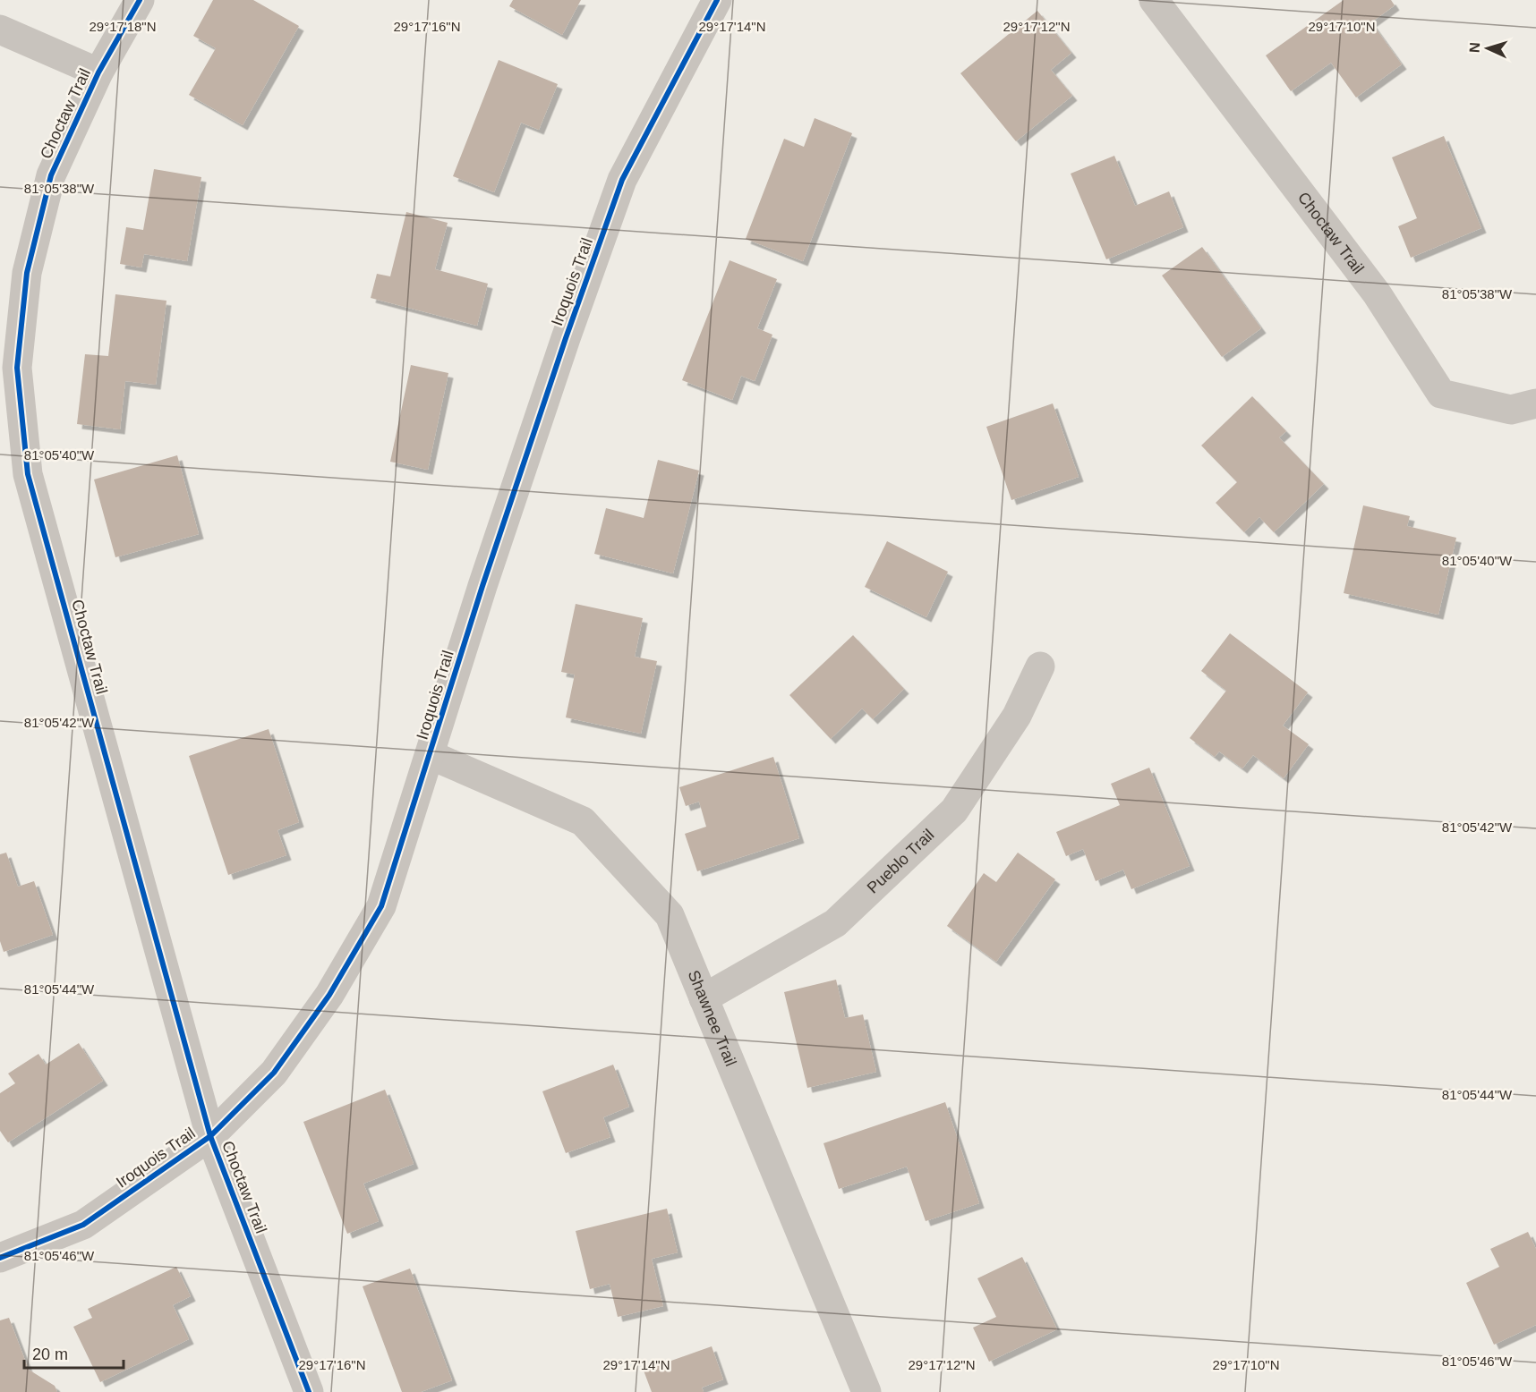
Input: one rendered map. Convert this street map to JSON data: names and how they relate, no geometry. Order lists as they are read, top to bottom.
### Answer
{
  "streets": {
    "street": [
      "Choctaw Trail",
      "Iroquois Trail",
      "Pueblo Trail",
      "Shawnee Trail"
    ]
  },
  "crossings": [
    ["Choctaw Trail", "Iroquois Trail"],
    ["Iroquois Trail", "Shawnee Trail"],
    ["Pueblo Trail", "Shawnee Trail"]
  ],
  "scale_bar": "20 m",
  "north": "left",
  "coordinates": [
    "29°17'18\"N",
    "29°17'16\"N",
    "29°17'14\"N",
    "29°17'12\"N",
    "29°17'10\"N",
    "81°05'38\"W",
    "81°05'40\"W",
    "81°05'42\"W",
    "81°05'44\"W",
    "81°05'46\"W"
  ]
}
